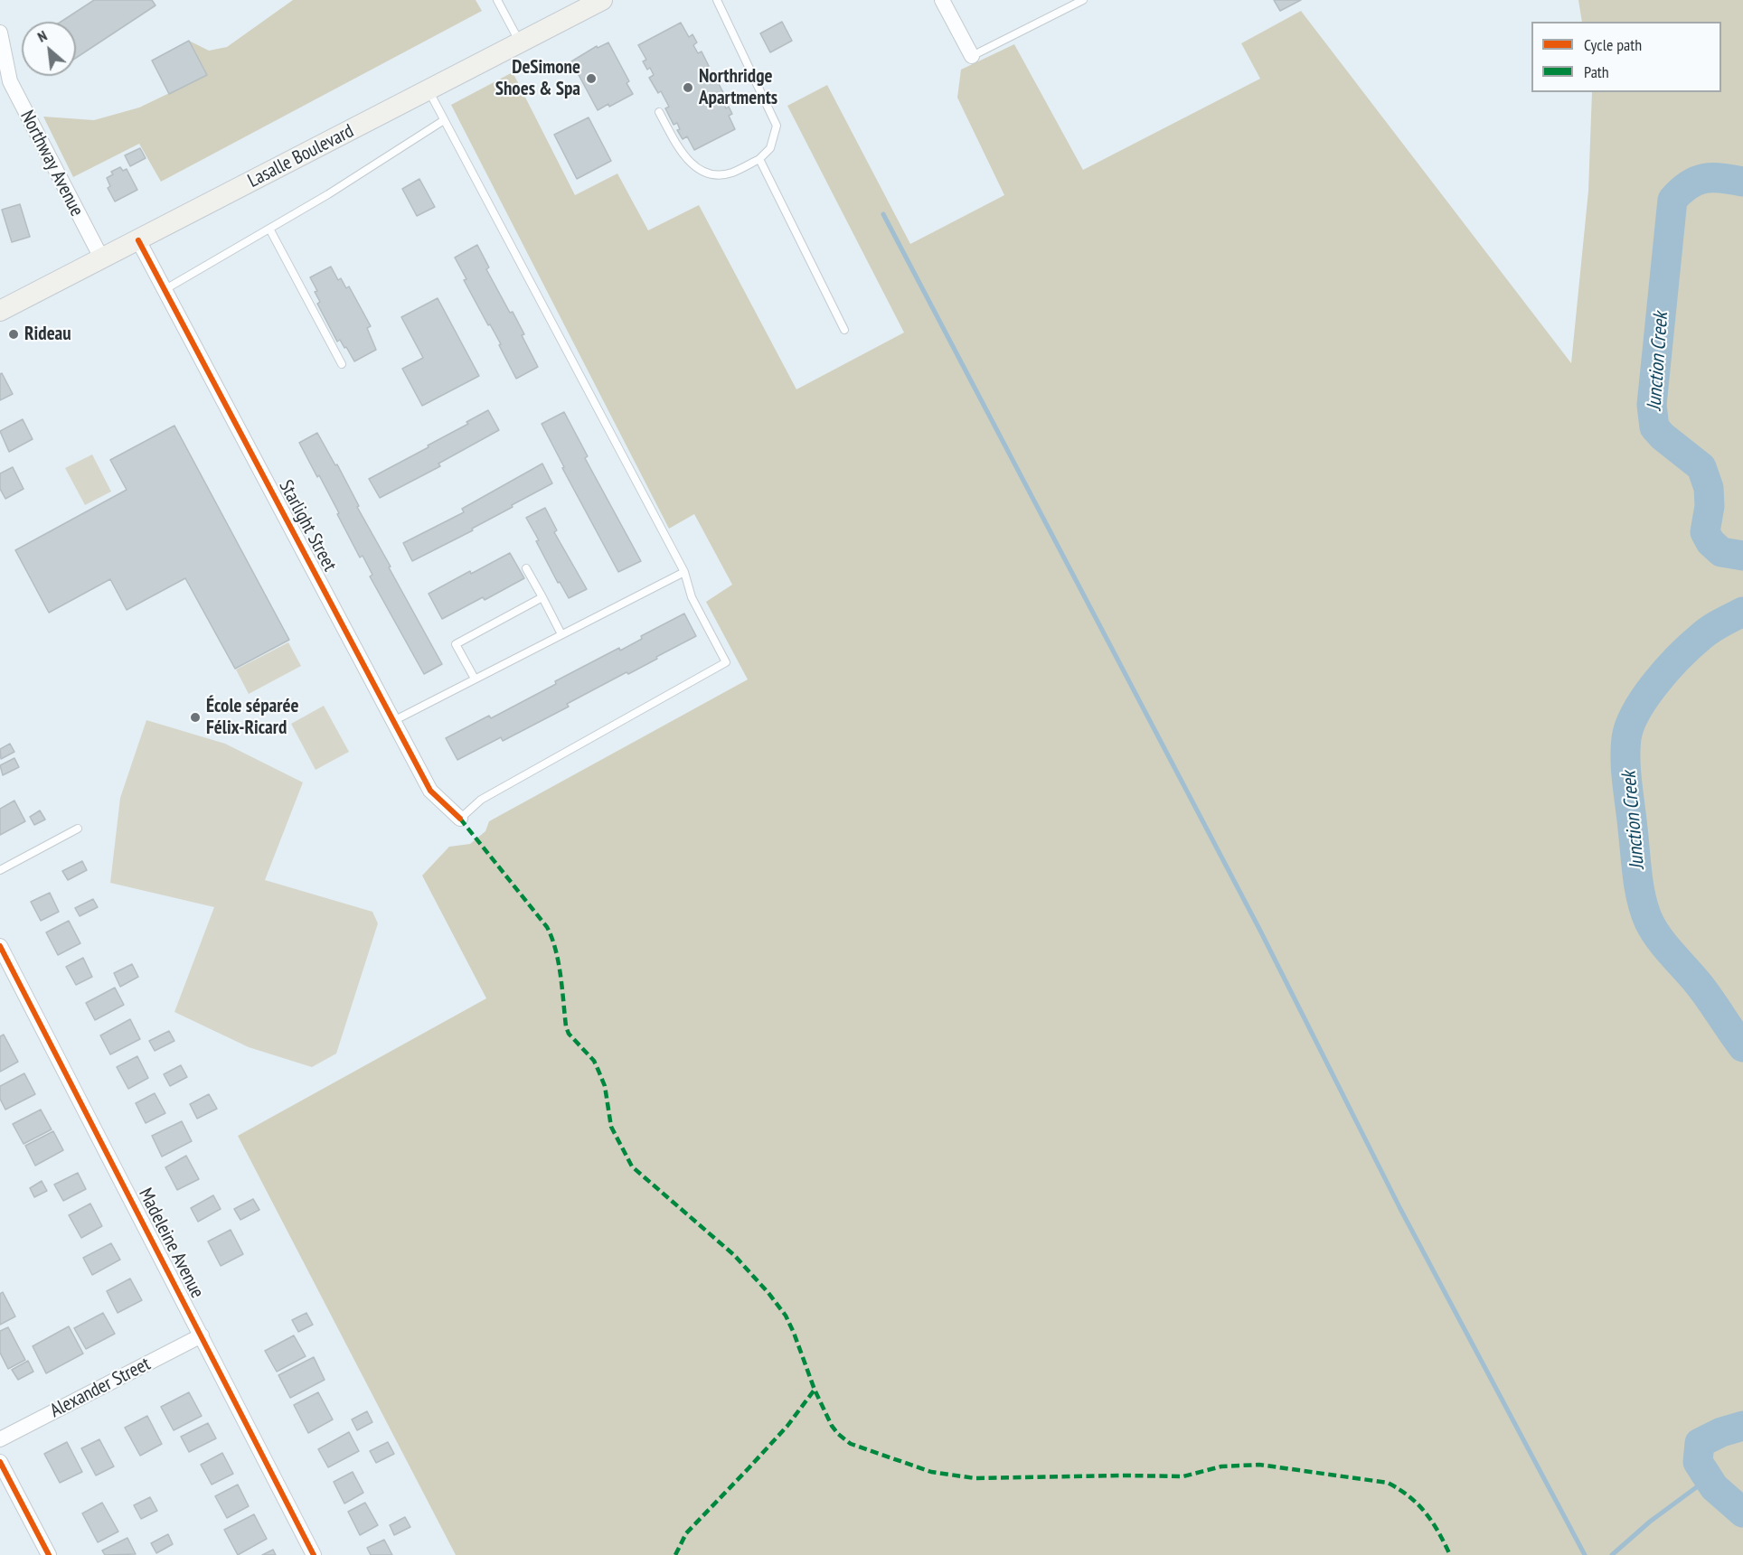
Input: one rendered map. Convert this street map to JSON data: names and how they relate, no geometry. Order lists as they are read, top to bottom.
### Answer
{
  "streets": {
    "main road": ["Lasalle Boulevard"],
    "street": [
      "Northway Avenue",
      "Starlight Street",
      "Madeleine Avenue",
      "Alexander Street"
    ]
  },
  "crossings": [
    ["Lasalle Boulevard", "Northway Avenue"],
    ["Lasalle Boulevard", "Starlight Street"],
    ["Madeleine Avenue", "Alexander Street"]
  ],
  "water": ["Junction Creek"],
  "places": [
    "DeSimone Shoes & Spa",
    "Northridge Apartments",
    "Rideau",
    "École séparée Félix-Ricard"
  ],
  "legend": ["Cycle path", "Path"],
  "north": "top left"
}
